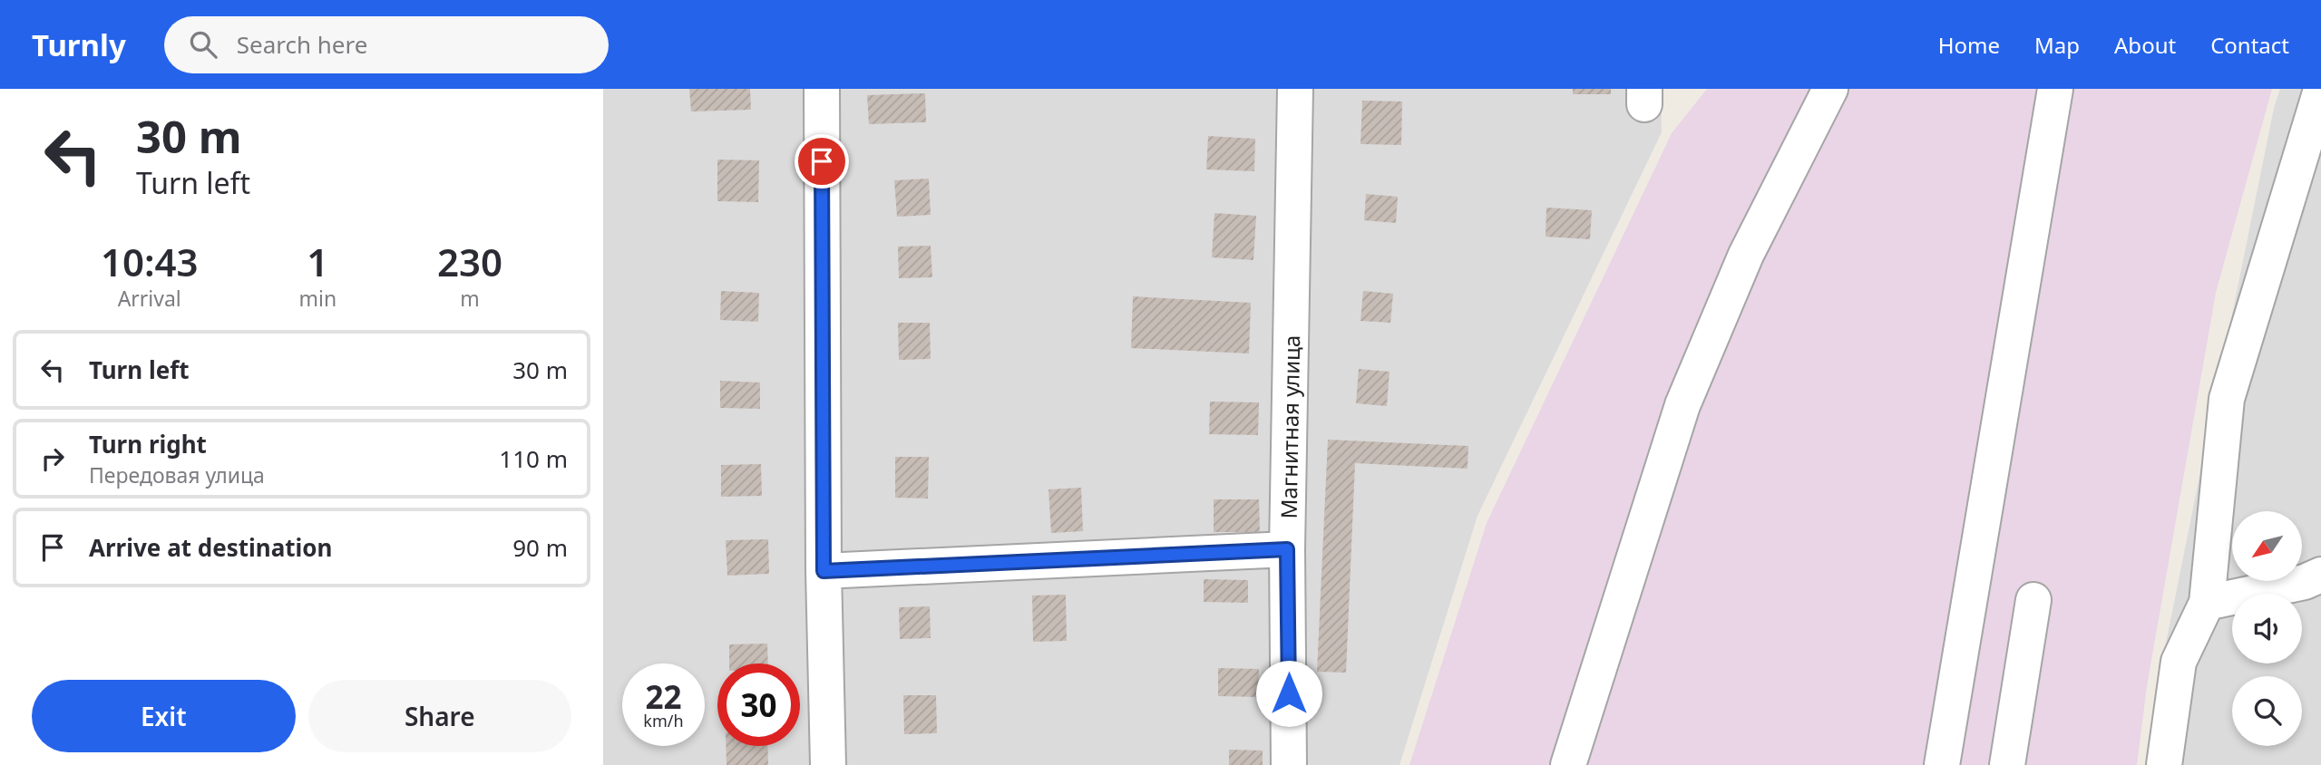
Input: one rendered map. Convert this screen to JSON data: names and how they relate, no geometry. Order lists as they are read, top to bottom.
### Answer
{
  "streets": {
    "street": ["Магнитная улица"]
  },
  "north": "bottom left",
  "page": {
    "header": "Turnly",
    "search": "Search here",
    "nav": [
      "Home",
      "Map",
      "About",
      "Contact"
    ],
    "turn": ["30 m", "Turn left"],
    "eta": [
      "10:43",
      "Arrival",
      "1",
      "min",
      "230",
      "m"
    ],
    "list": [
      {
        "name": "Turn left",
        "value": "30 m"
      },
      {
        "name": "Turn right",
        "note": "Передовая улица",
        "value": "110 m"
      },
      {
        "name": "Arrive at destination",
        "value": "90 m"
      }
    ],
    "speed": "22 km/h",
    "limit": "30",
    "buttons": ["Exit", "Share"]
  }
}
